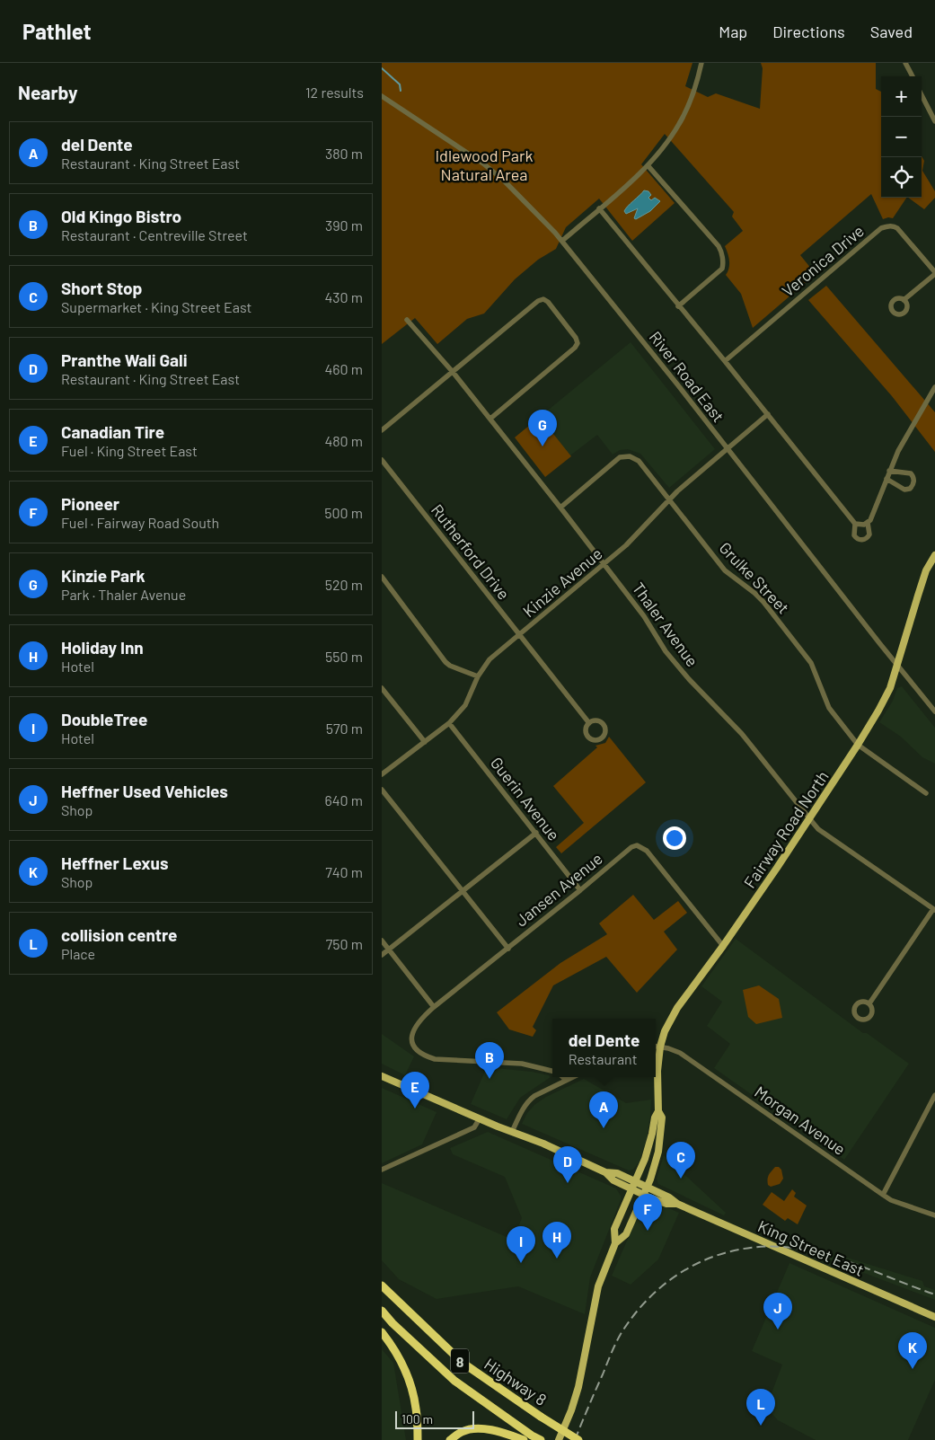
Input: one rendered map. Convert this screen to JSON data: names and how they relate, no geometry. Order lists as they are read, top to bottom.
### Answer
{
  "streets": {
    "highway": ["8", "Highway 8"],
    "main road": ["Fairway Road North", "King Street East"],
    "street": [
      "Veronica Drive",
      "River Road East",
      "Rutherford Drive",
      "Grulke Street",
      "Kinzie Avenue",
      "Thaler Avenue",
      "Guerin Avenue",
      "Jansen Avenue",
      "Morgan Avenue"
    ]
  },
  "crossings": [
    ["River Road East", "Kinzie Avenue"],
    ["River Road East", "Fairway Road North"],
    ["Rutherford Drive", "Kinzie Avenue"],
    ["Grulke Street", "Kinzie Avenue"],
    ["Grulke Street", "Thaler Avenue"],
    ["Grulke Street", "Fairway Road North"],
    ["Kinzie Avenue", "Thaler Avenue"],
    ["Kinzie Avenue", "Guerin Avenue"],
    ["Thaler Avenue", "Fairway Road North"],
    ["Guerin Avenue", "Jansen Avenue"],
    ["Fairway Road North", "Jansen Avenue"],
    ["Fairway Road North", "Morgan Avenue"],
    ["Fairway Road North", "King Street East"]
  ],
  "parks": ["Idlewood Park Natural Area"],
  "scale_bar": "100 m",
  "page": {
    "header": "Pathlet",
    "nav": ["Map", "Directions", "Saved"],
    "heading": ["Nearby", "12 results"],
    "map_buttons": ["+", "−"],
    "list": [
      {
        "mark": "A",
        "name": "del Dente",
        "note": "Restaurant · King Street East",
        "value": "380 m"
      },
      {
        "mark": "B",
        "name": "Old Kingo Bistro",
        "note": "Restaurant · Centreville Street",
        "value": "390 m"
      },
      {
        "mark": "C",
        "name": "Short Stop",
        "note": "Supermarket · King Street East",
        "value": "430 m"
      },
      {
        "mark": "D",
        "name": "Pranthe Wali Gali",
        "note": "Restaurant · King Street East",
        "value": "460 m"
      },
      {
        "mark": "E",
        "name": "Canadian Tire",
        "note": "Fuel · King Street East",
        "value": "480 m"
      },
      {
        "mark": "F",
        "name": "Pioneer",
        "note": "Fuel · Fairway Road South",
        "value": "500 m"
      },
      {
        "mark": "G",
        "name": "Kinzie Park",
        "note": "Park · Thaler Avenue",
        "value": "520 m"
      },
      {
        "mark": "H",
        "name": "Holiday Inn",
        "note": "Hotel",
        "value": "550 m"
      },
      {
        "mark": "I",
        "name": "DoubleTree",
        "note": "Hotel",
        "value": "570 m"
      },
      {
        "mark": "J",
        "name": "Heffner Used Vehicles",
        "note": "Shop",
        "value": "640 m"
      },
      {
        "mark": "K",
        "name": "Heffner Lexus",
        "note": "Shop",
        "value": "740 m"
      },
      {
        "mark": "L",
        "name": "collision centre",
        "note": "Place",
        "value": "750 m"
      }
    ],
    "pins": [
      "G",
      "B",
      "E",
      "A",
      "C",
      "D",
      "F",
      "H",
      "I",
      "J",
      "K",
      "L"
    ],
    "popup": ["del Dente", "Restaurant"],
    "scale": "100 m"
  }
}
